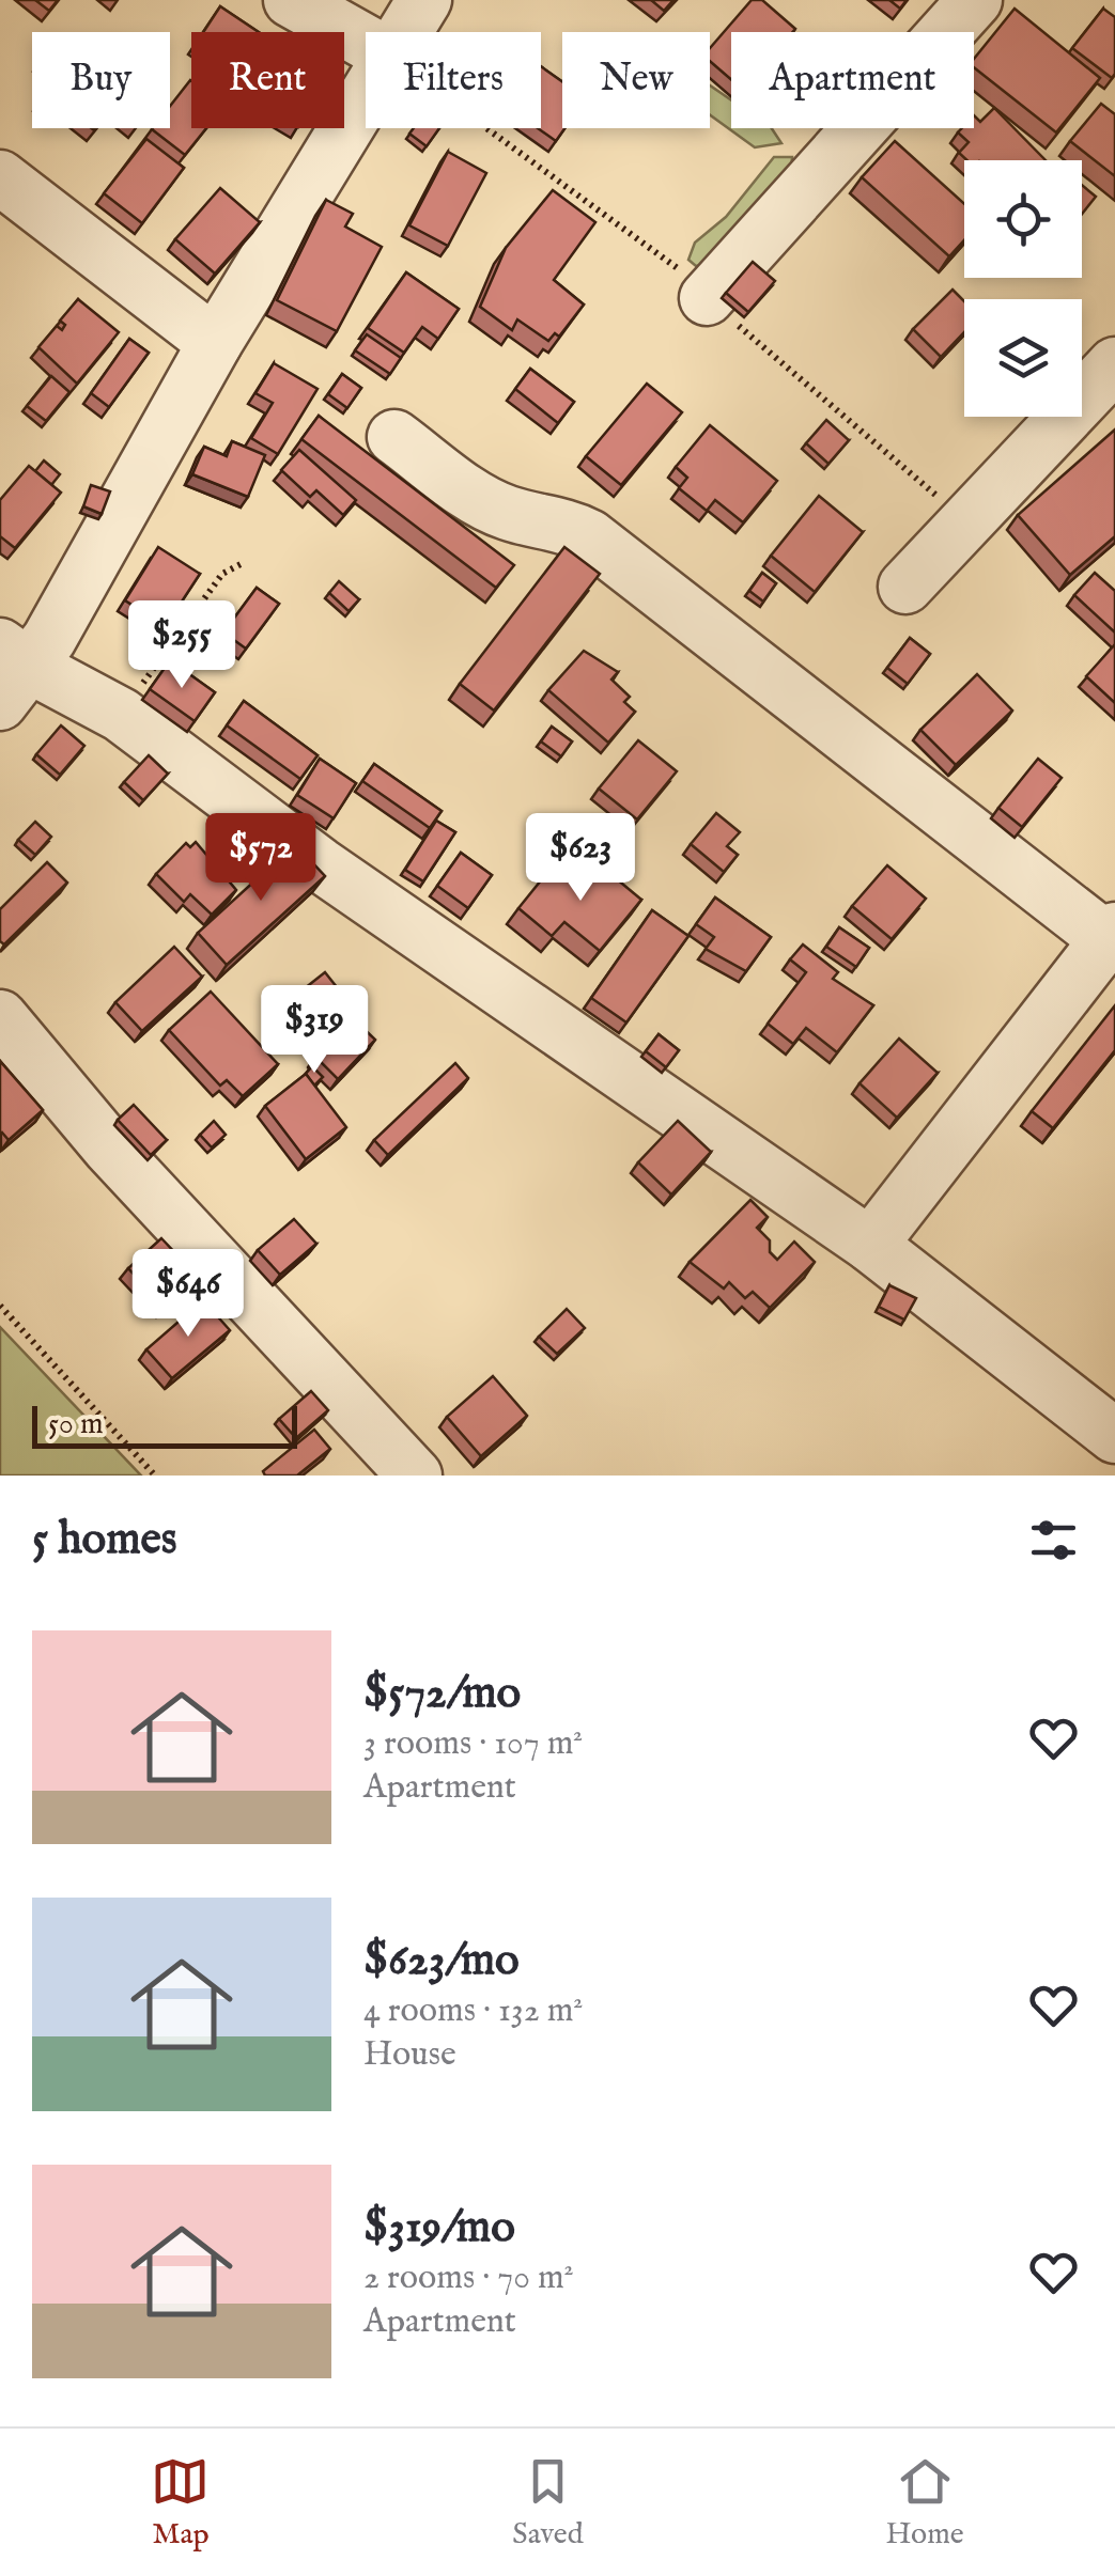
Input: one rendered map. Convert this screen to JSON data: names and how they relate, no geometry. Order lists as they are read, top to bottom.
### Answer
{
  "scale_bar": "50 m",
  "page": {
    "chip": [
      "Buy",
      "Rent",
      "Filters",
      "New",
      "Apartment"
    ],
    "price": [
      "$255",
      "$572",
      "$623",
      "$319",
      "$646"
    ],
    "scale": "50 m",
    "heading": "5 homes",
    "list": [
      {
        "name": "$572/mo",
        "note": "3 rooms · 107 m² · Apartment"
      },
      {
        "name": "$623/mo",
        "note": "4 rooms · 132 m² · House"
      },
      {
        "name": "$319/mo",
        "note": "2 rooms · 70 m² · Apartment"
      }
    ],
    "tabs": ["Map", "Saved", "Home"]
  }
}
